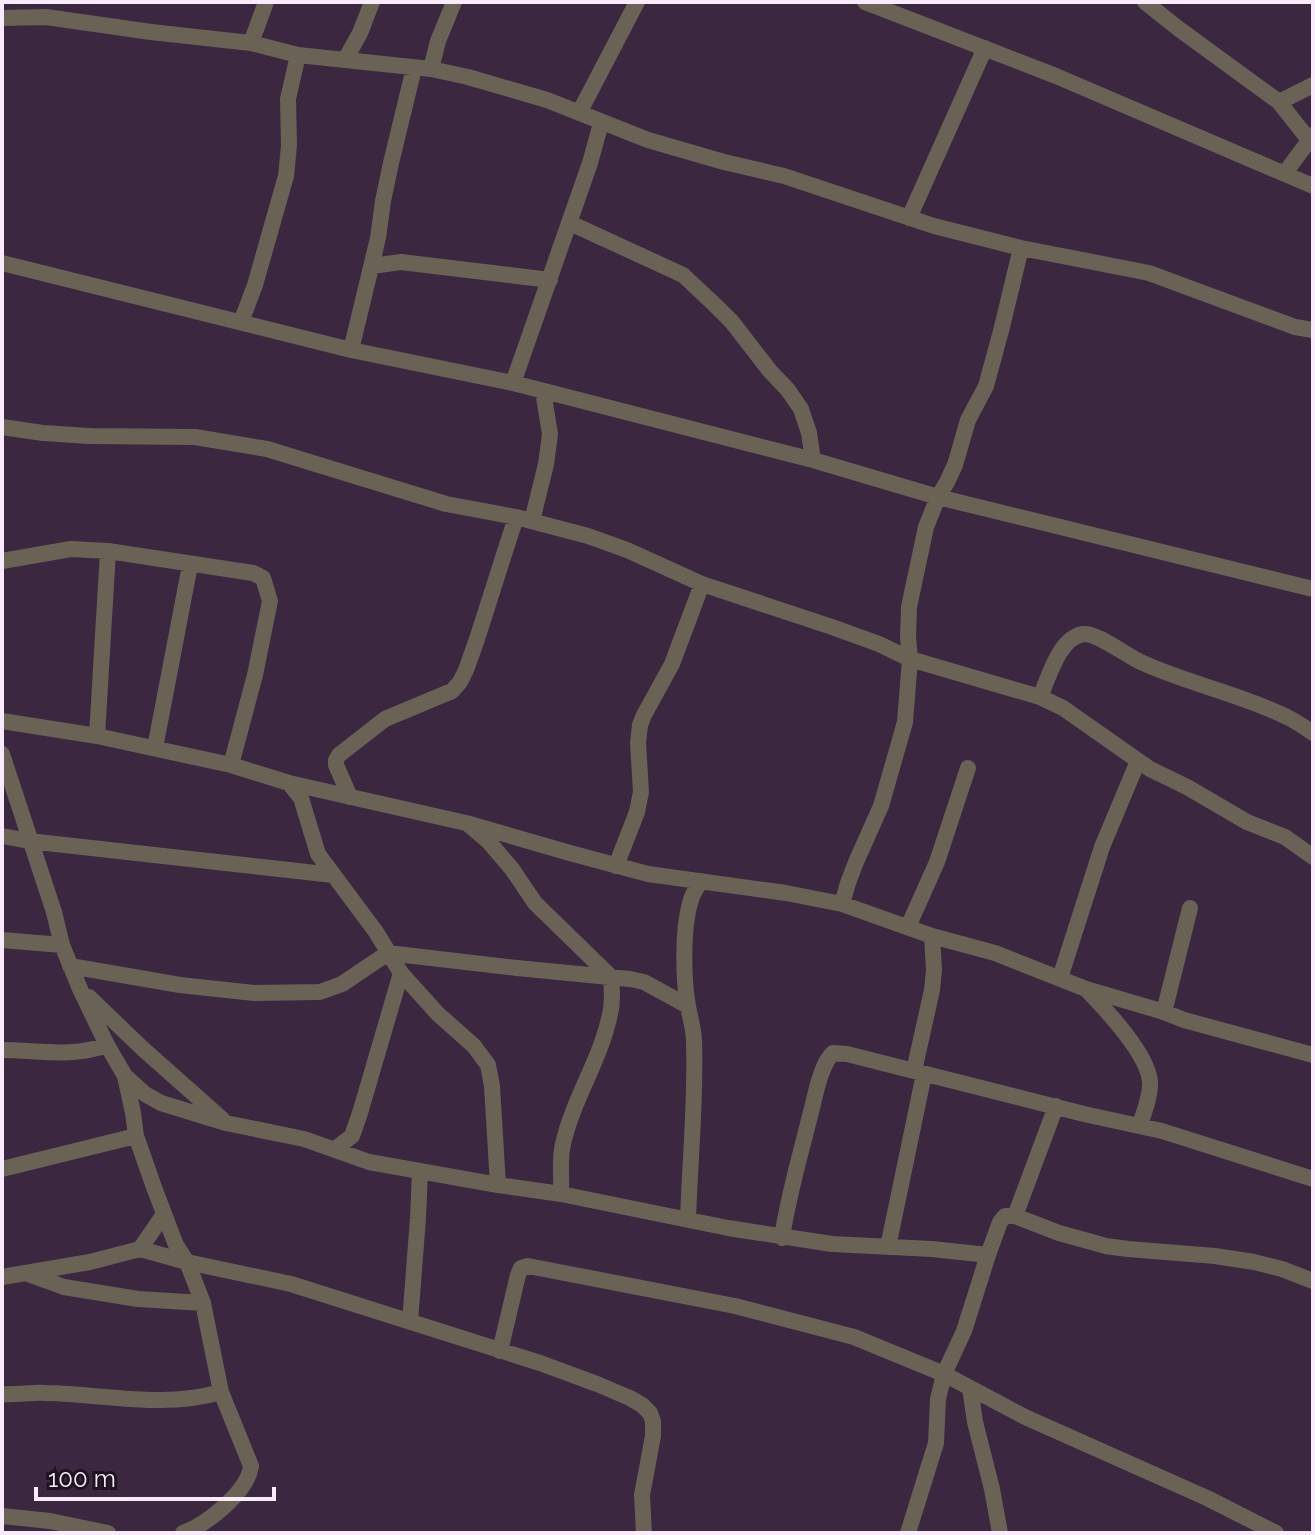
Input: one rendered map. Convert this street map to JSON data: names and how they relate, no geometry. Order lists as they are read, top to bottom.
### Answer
{
  "scale_bar": "100 m"
}
